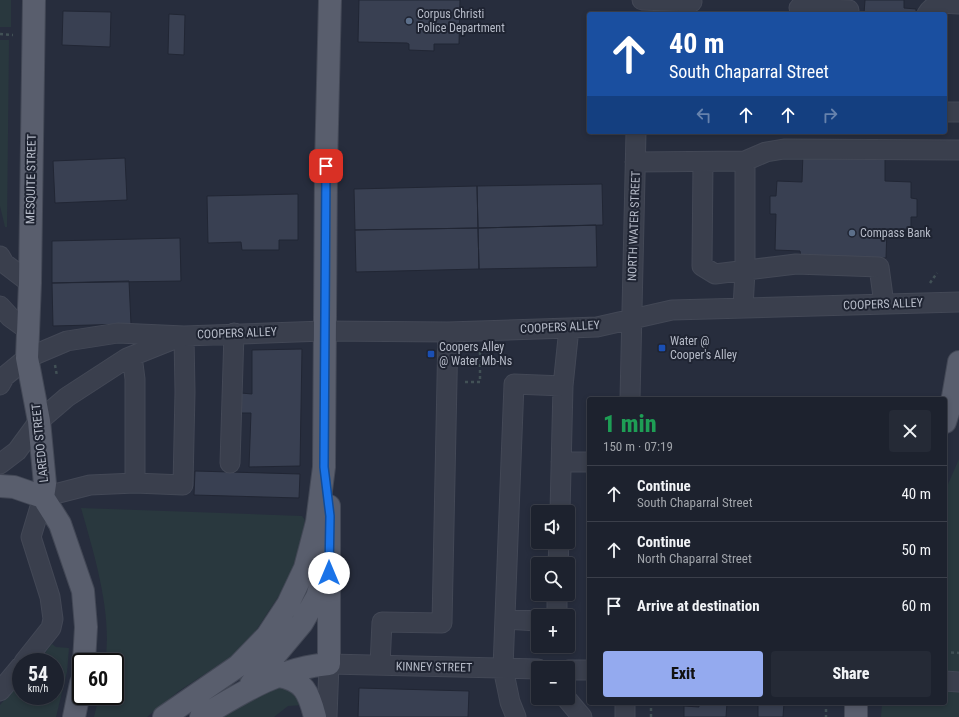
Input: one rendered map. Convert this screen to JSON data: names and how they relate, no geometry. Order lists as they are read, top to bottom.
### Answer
{
  "streets": {
    "main road": ["MESQUITE STREET", "LAREDO STREET"],
    "street": ["NORTH WATER STREET", "COOPERS ALLEY", "KINNEY STREET"]
  },
  "crossings": [
    ["MESQUITE STREET", "COOPERS ALLEY"],
    ["MESQUITE STREET", "LAREDO STREET"],
    ["NORTH WATER STREET", "COOPERS ALLEY"],
    ["COOPERS ALLEY", "LAREDO STREET"]
  ],
  "places": {
    "other": ["Corpus Christi Police Department", "Compass Bank"],
    "transit": ["Water @ Cooper's Alley", "Coopers Alley @ Water Mb-Ns"]
  },
  "page": {
    "turn": ["40 m", "South Chaparral Street"],
    "heading": ["1 min", "150 m · 07:19"],
    "list": [
      {
        "name": "Continue",
        "note": "South Chaparral Street",
        "value": "40 m"
      },
      {
        "name": "Continue",
        "note": "North Chaparral Street",
        "value": "50 m"
      },
      {
        "name": "Arrive at destination",
        "value": "60 m"
      }
    ],
    "map_buttons": ["+", "−"],
    "buttons": ["Exit", "Share"],
    "speed": "54 km/h",
    "limit": "60"
  }
}
